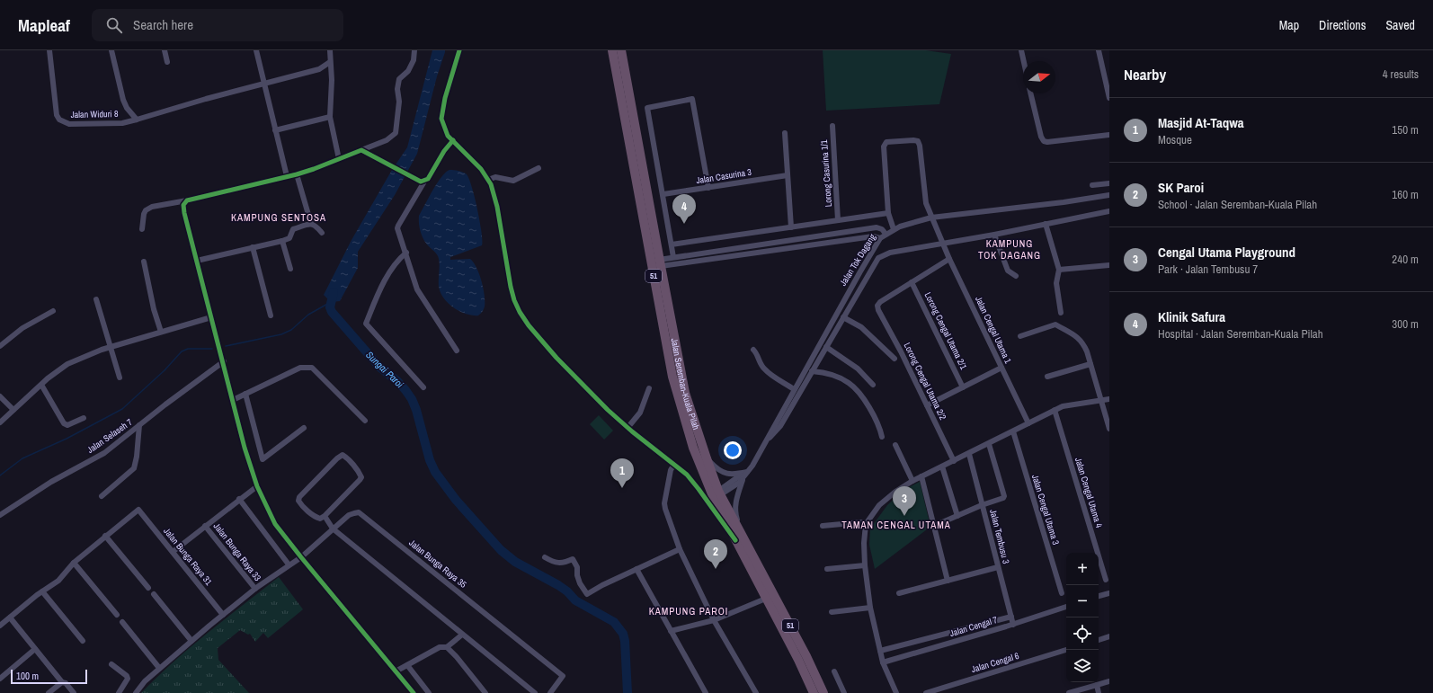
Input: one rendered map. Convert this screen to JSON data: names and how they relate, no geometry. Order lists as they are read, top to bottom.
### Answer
{
  "streets": {
    "highway": ["51", "Jalan Seremban-Kuala Pilah"],
    "street": [
      "Jalan Widuri 8",
      "Lorong Casurina 1/1",
      "Jalan Casurina 3",
      "Jalan Tok Dagang",
      "Jalan Cengal Utama 1",
      "Lorong Cengal Utama 2/1",
      "Lorong Cengal Utama 2/2",
      "Jalan Selaseh 7",
      "Jalan Cengal Utama 4",
      "Jalan Cengal Utama 3",
      "Jalan Tembusu 3",
      "Jalan Bunga Raya 33",
      "Jalan Bunga Raya 31",
      "Jalan Bunga Raya 35",
      "Jalan Cengal 7",
      "Jalan Cengal 6"
    ]
  },
  "crossings": [
    ["Jalan Tok Dagang", "Jalan Cengal Utama 1"],
    ["Jalan Tok Dagang", "Jalan Seremban-Kuala Pilah"],
    ["Lorong Cengal Utama 2/1", "Lorong Cengal Utama 2/2"],
    ["Jalan Tembusu 3", "Jalan Cengal 7"],
    ["Jalan Bunga Raya 33", "Jalan Bunga Raya 35"],
    ["Jalan Bunga Raya 31", "Jalan Bunga Raya 35"]
  ],
  "districts": [
    "KAMPUNG SENTOSA",
    "KAMPUNG TOK DAGANG",
    "TAMAN CENGAL UTAMA",
    "KAMPUNG PAROI"
  ],
  "water": ["Sungai Paroi"],
  "scale_bar": "100 m",
  "north": "right",
  "page": {
    "header": "Mapleaf",
    "search": "Search here",
    "nav": ["Map", "Directions", "Saved"],
    "heading": ["Nearby", "4 results"],
    "list": [
      {
        "mark": "1",
        "name": "Masjid At-Taqwa",
        "note": "Mosque",
        "value": "150 m"
      },
      {
        "mark": "2",
        "name": "SK Paroi",
        "note": "School · Jalan Seremban-Kuala Pilah",
        "value": "160 m"
      },
      {
        "mark": "3",
        "name": "Cengal Utama Playground",
        "note": "Park · Jalan Tembusu 7",
        "value": "240 m"
      },
      {
        "mark": "4",
        "name": "Klinik Safura",
        "note": "Hospital · Jalan Seremban-Kuala Pilah",
        "value": "300 m"
      }
    ],
    "pins": [
      "4",
      "1",
      "3",
      "2"
    ],
    "map_buttons": ["+", "−"],
    "scale": "100 m"
  }
}
